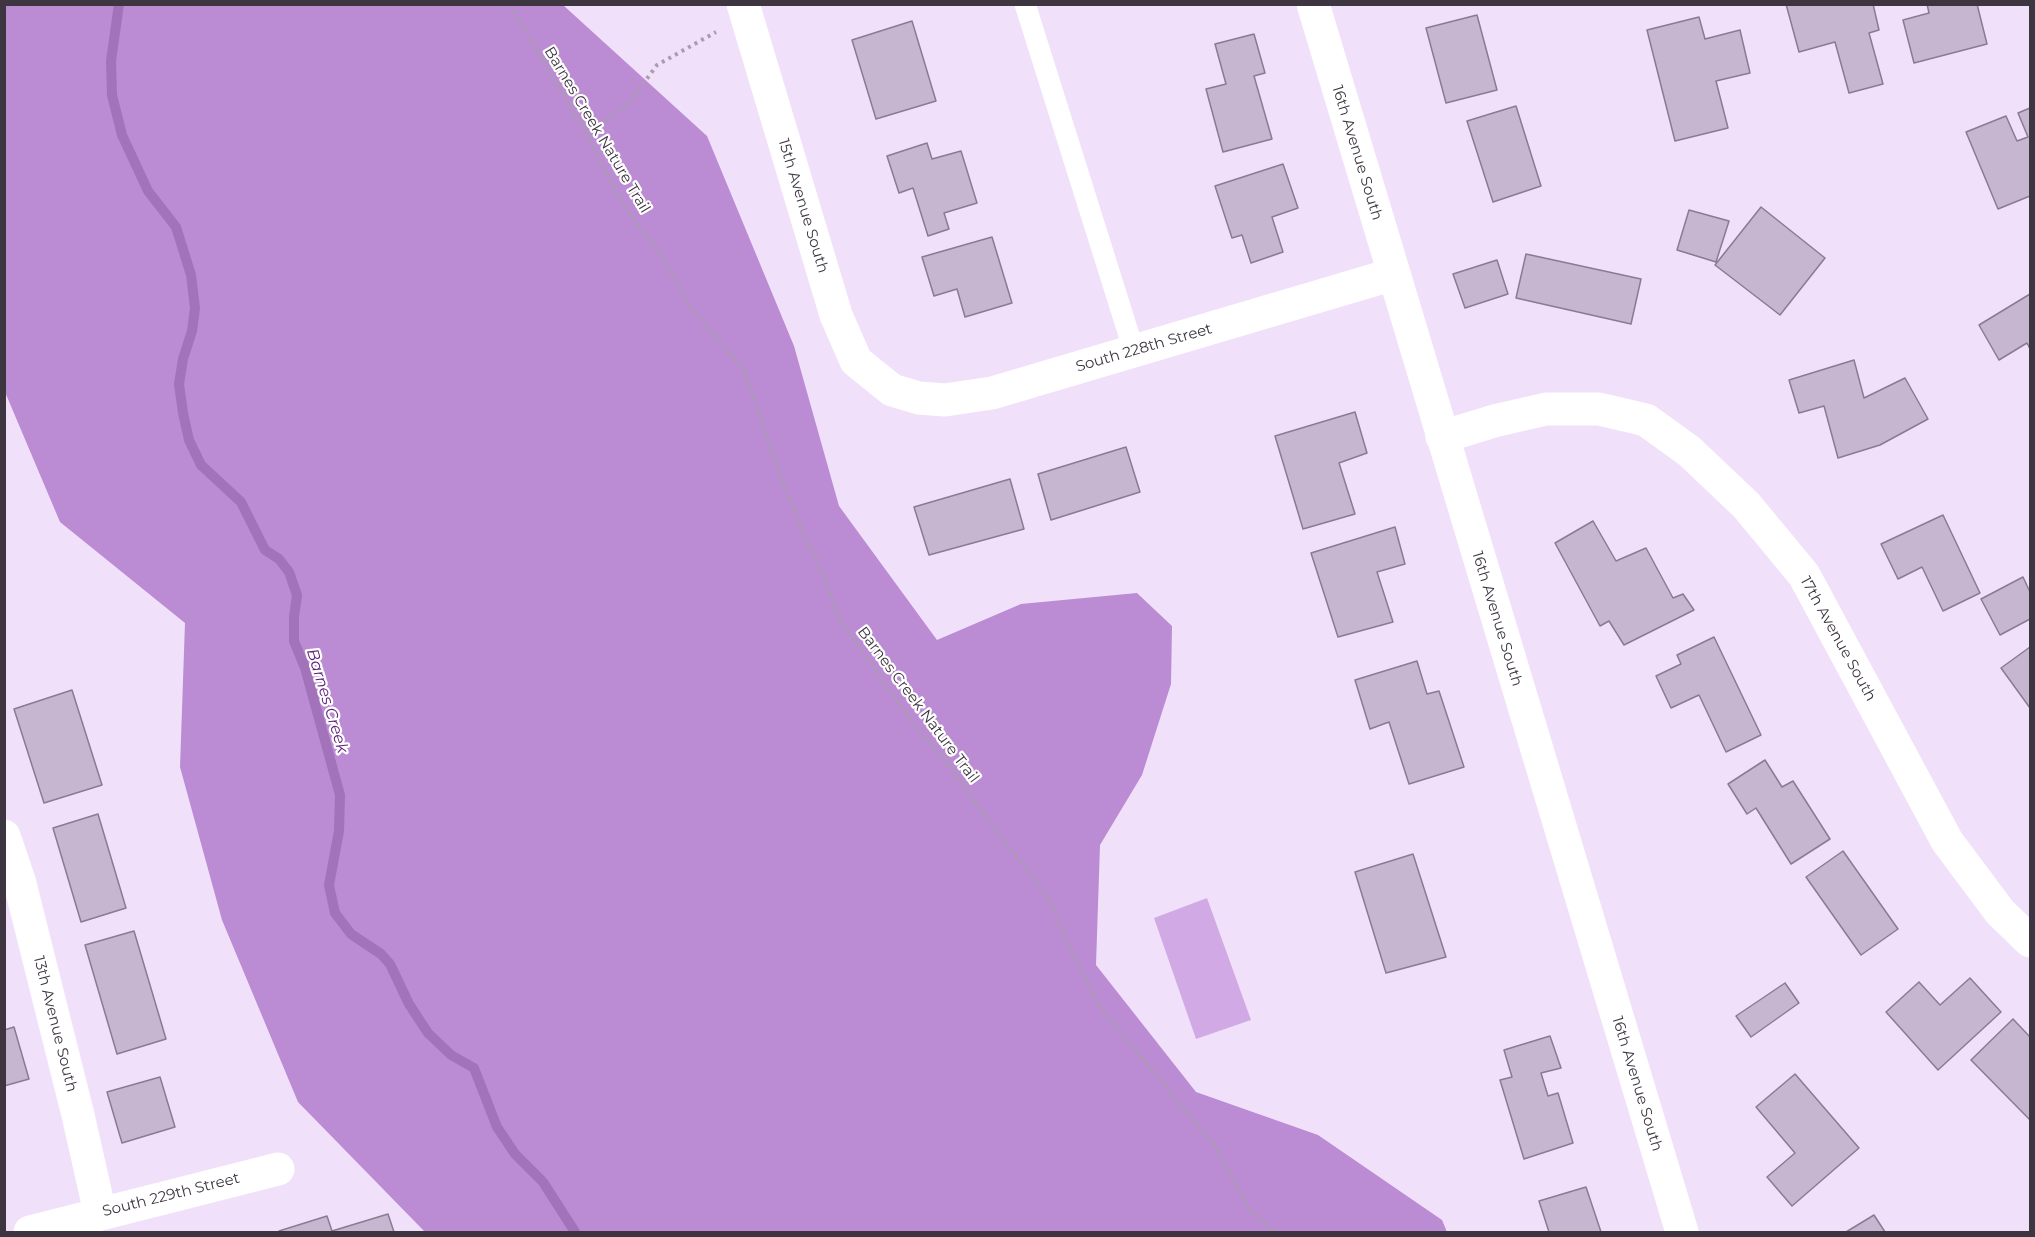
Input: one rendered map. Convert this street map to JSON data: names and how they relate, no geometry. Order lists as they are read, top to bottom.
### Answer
{
  "streets": {
    "street": [
      "16th Avenue South",
      "15th Avenue South",
      "South 228th Street",
      "17th Avenue South",
      "13th Avenue South",
      "South 229th Street"
    ],
    "path": ["Barnes Creek Nature Trail"]
  },
  "crossings": [
    ["16th Avenue South", "South 228th Street"],
    ["16th Avenue South", "17th Avenue South"],
    ["15th Avenue South", "South 228th Street"],
    ["13th Avenue South", "South 229th Street"]
  ],
  "water": ["Barnes Creek"]
}
